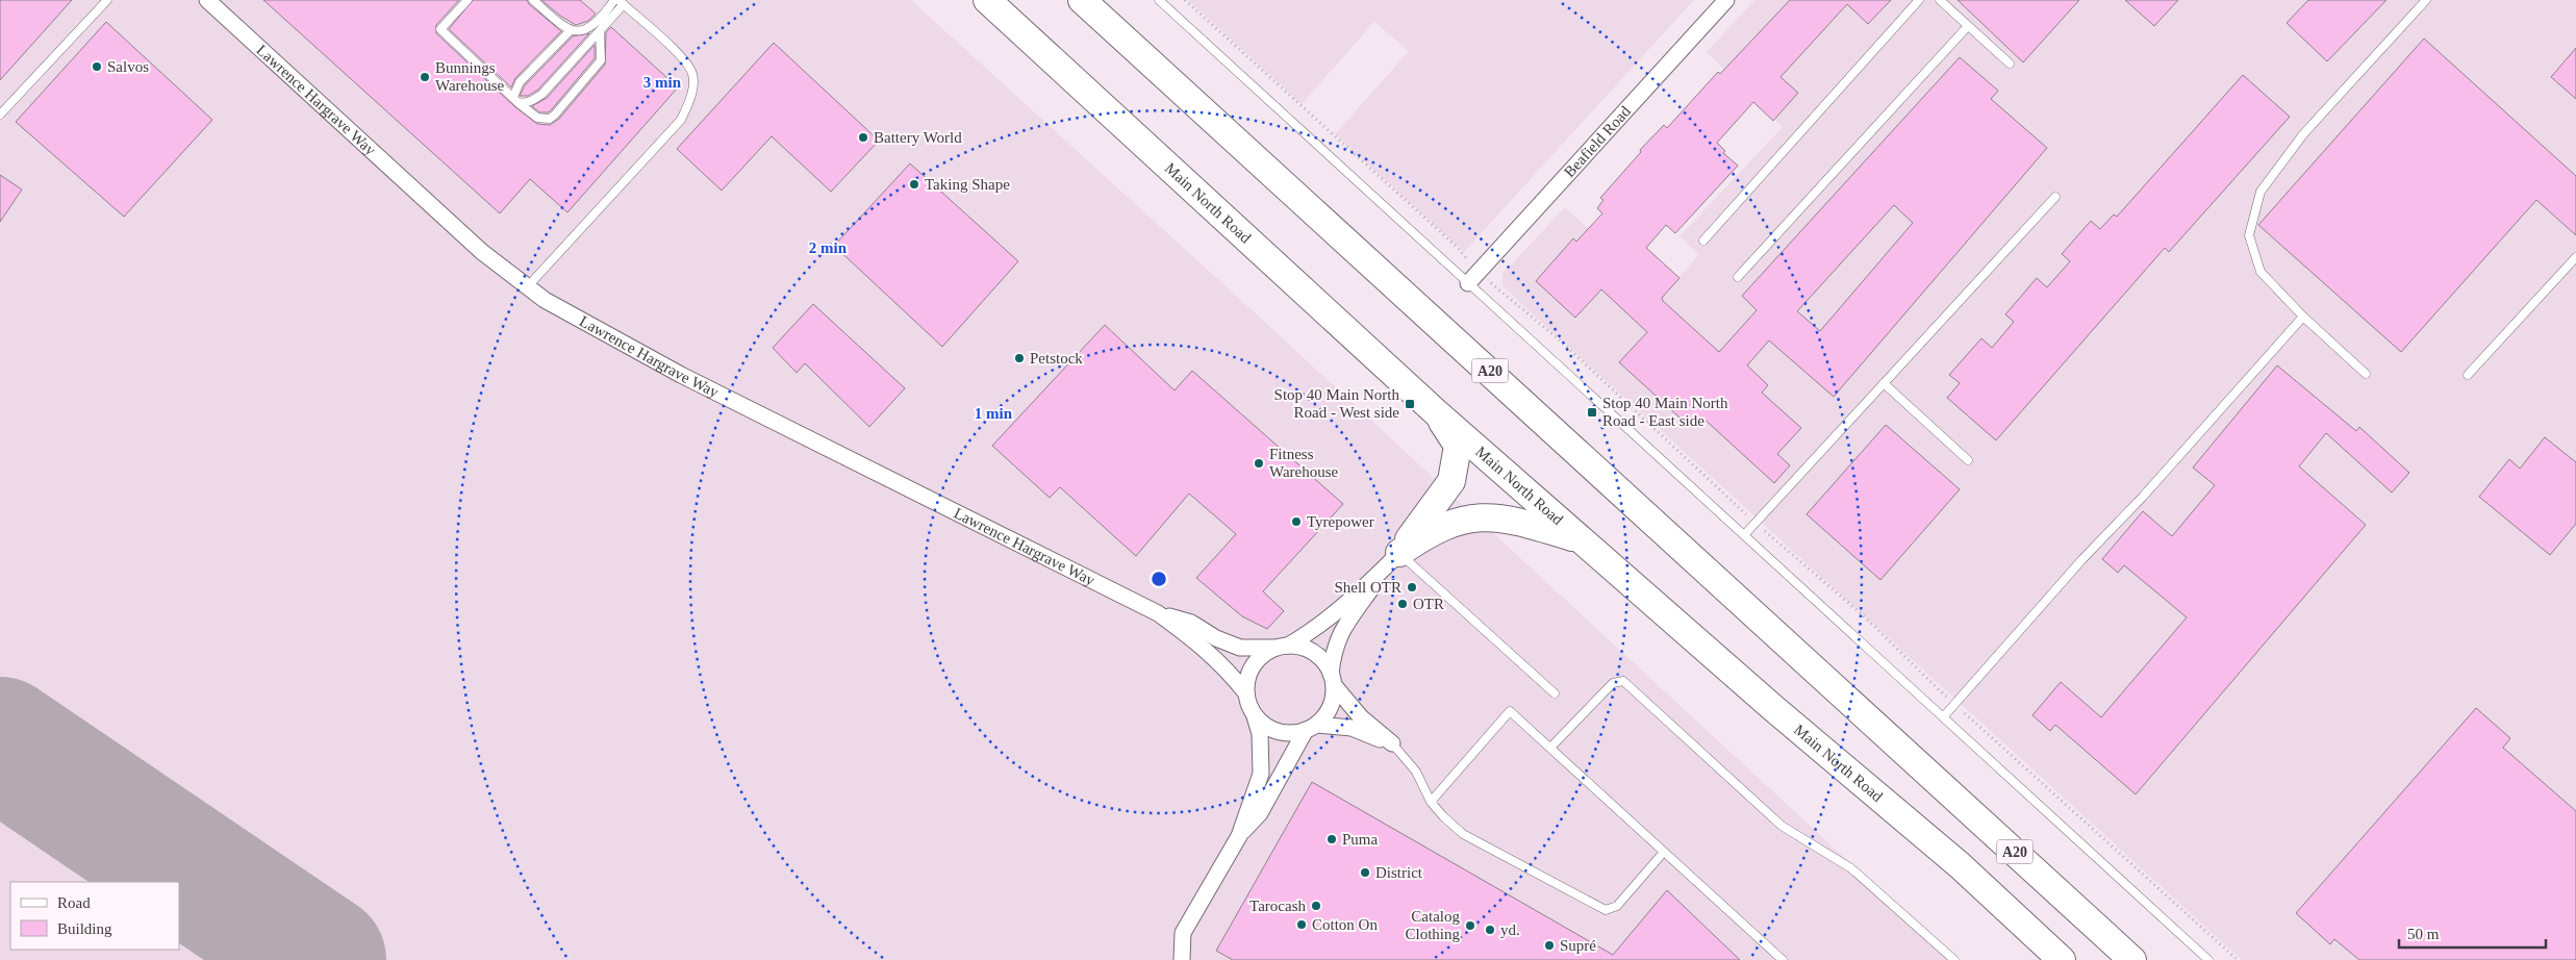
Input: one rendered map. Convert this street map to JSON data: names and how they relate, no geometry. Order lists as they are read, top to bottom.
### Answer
{
  "streets": {
    "highway": ["Main North Road", "A20"],
    "street": ["Lawrence Hargrave Way", "Beafield Road"]
  },
  "places": {
    "other": [
      "Salvos",
      "Bunnings Warehouse",
      "Battery World",
      "Taking Shape",
      "Petstock",
      "Fitness Warehouse",
      "Tyrepower",
      "Shell OTR",
      "OTR",
      "Puma",
      "District",
      "Tarocash",
      "Cotton On",
      "Catalog Clothing",
      "yd.",
      "Supré"
    ],
    "transit": ["Stop 40 Main North Road - West side", "Stop 40 Main North Road - East side"]
  },
  "legend": ["Road", "Building"],
  "scale_bar": "50 m",
  "rings": ["3 min", "2 min", "1 min"]
}
